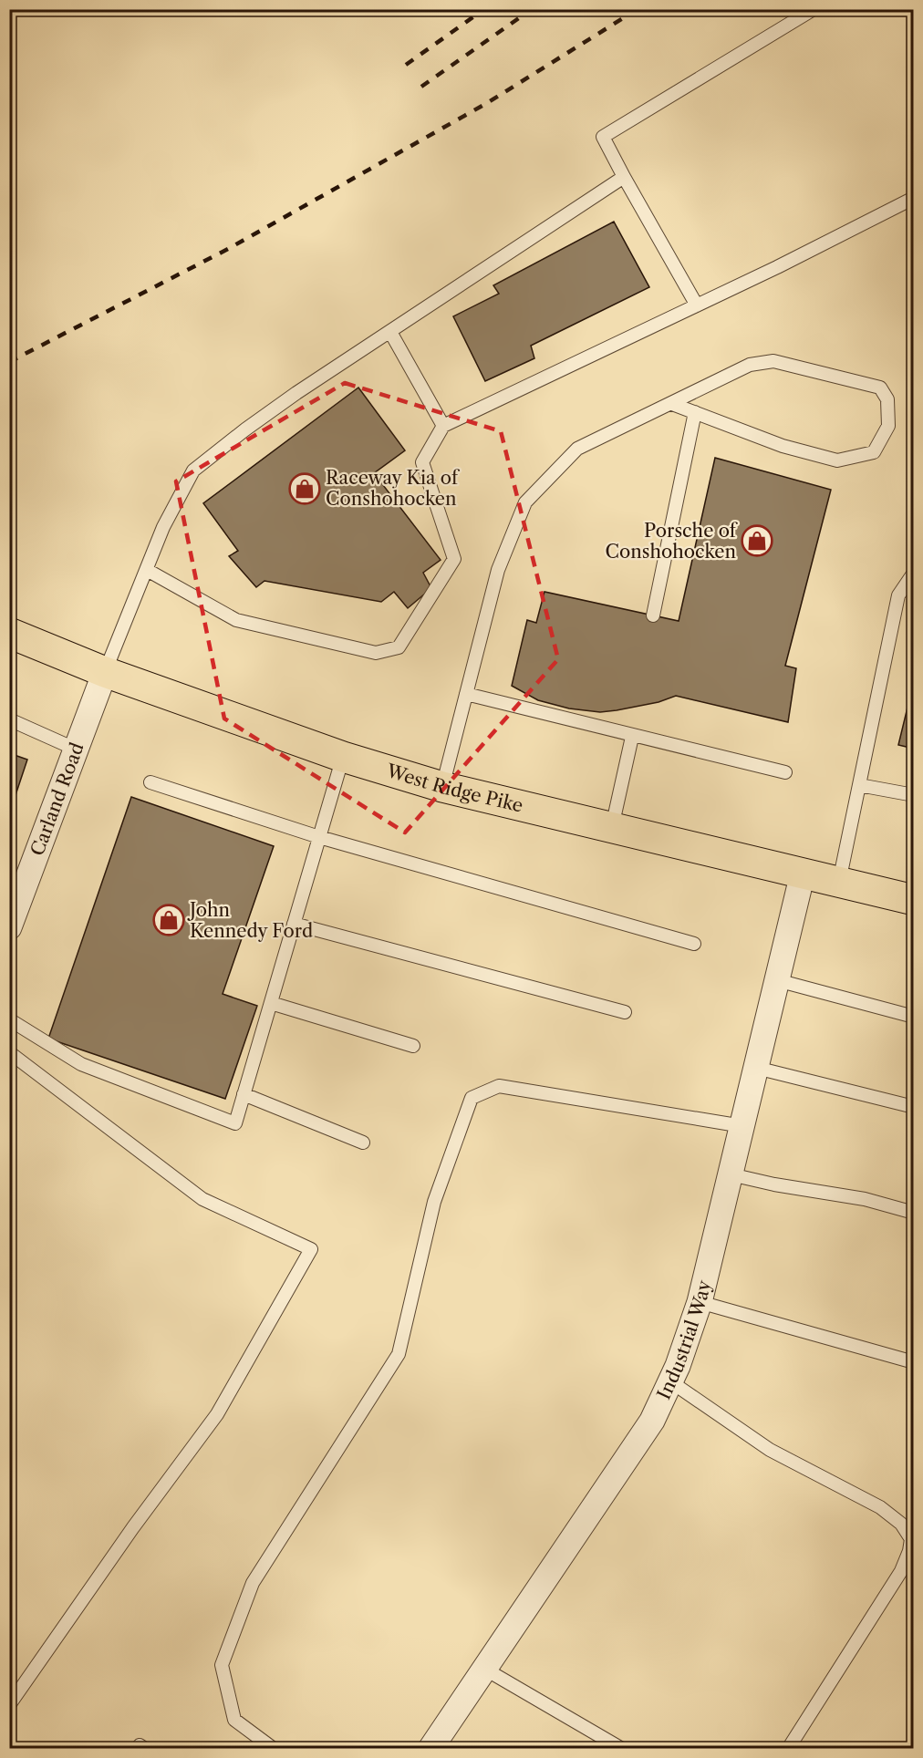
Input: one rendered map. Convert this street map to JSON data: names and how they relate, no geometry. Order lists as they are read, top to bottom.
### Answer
{
  "streets": {
    "main road": ["West Ridge Pike"],
    "street": ["Carland Road", "Industrial Way"]
  },
  "crossings": [
    ["West Ridge Pike", "Carland Road"],
    ["West Ridge Pike", "Industrial Way"]
  ],
  "places": {
    "shop": ["Raceway Kia of Conshohocken", "Porsche of Conshohocken", "John Kennedy Ford"]
  }
}
